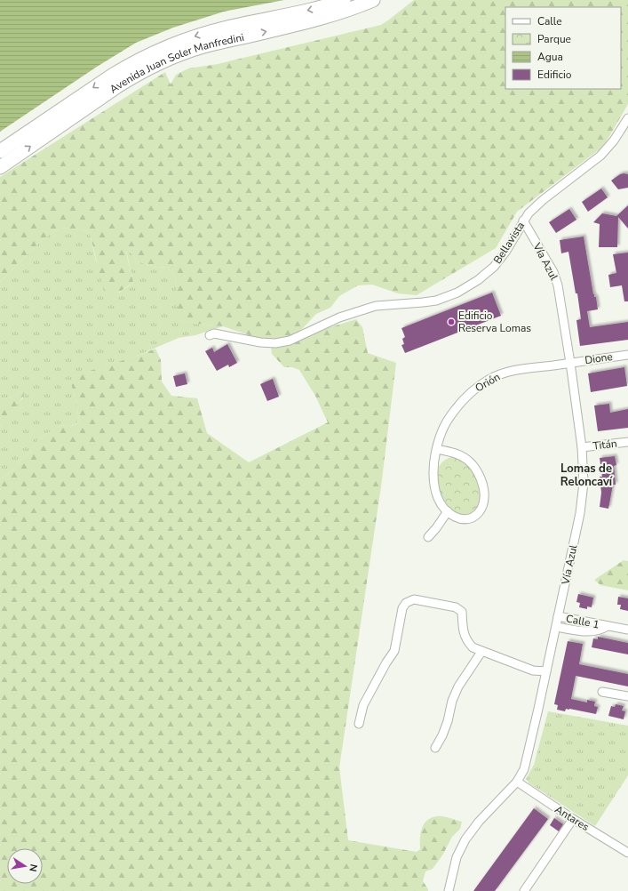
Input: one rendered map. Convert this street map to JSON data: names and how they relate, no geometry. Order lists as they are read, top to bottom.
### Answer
{
  "streets": {
    "highway": ["Avenida Juan Soler Manfredini"],
    "street": [
      "Bellavista",
      "Vía Azul",
      "Dione",
      "Orión",
      "Titán",
      "Calle 1",
      "Antares"
    ]
  },
  "crossings": [
    ["Bellavista", "Vía Azul"],
    ["Vía Azul", "Dione"],
    ["Vía Azul", "Orión"],
    ["Vía Azul", "Titán"],
    ["Vía Azul", "Calle 1"],
    ["Vía Azul", "Antares"],
    ["Dione", "Orión"]
  ],
  "districts": ["Lomas de Reloncaví"],
  "places": ["Edificio Reserva Lomas"],
  "legend": [
    "Calle",
    "Parque",
    "Agua",
    "Edificio"
  ],
  "north": "right"
}
